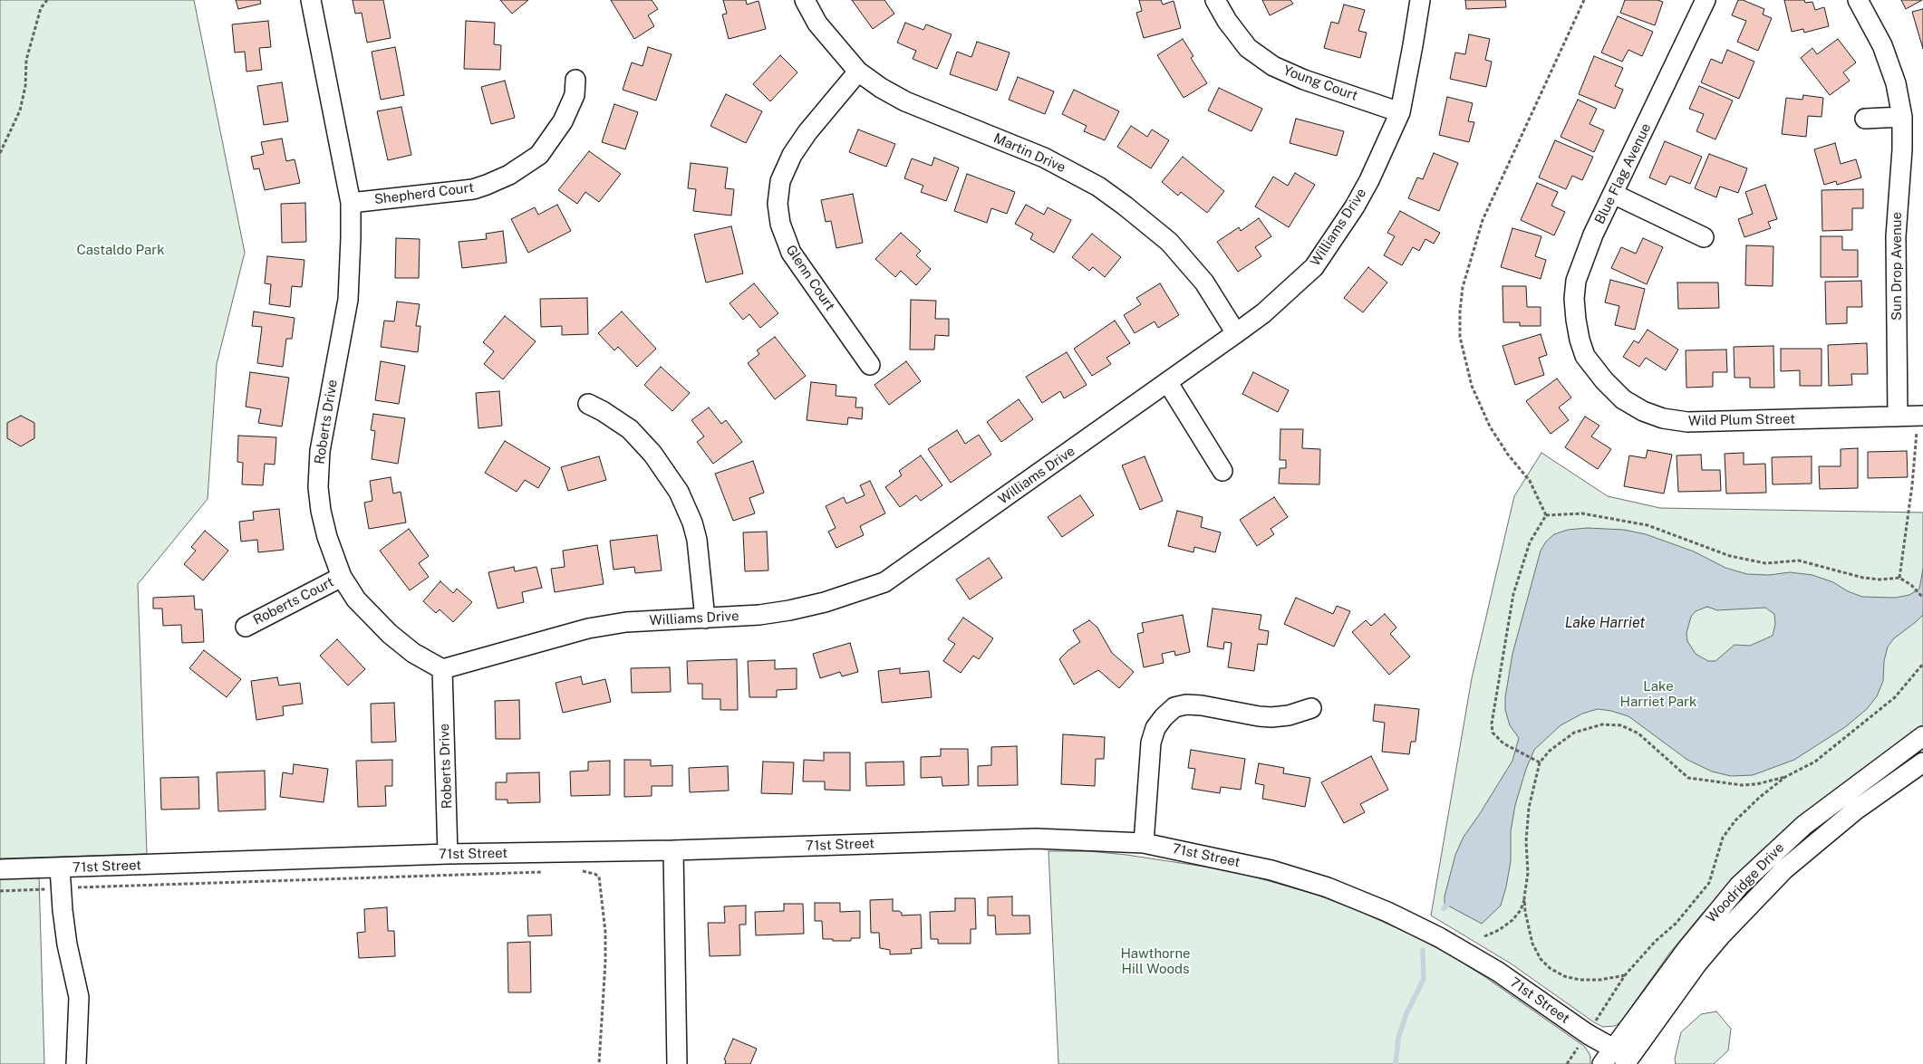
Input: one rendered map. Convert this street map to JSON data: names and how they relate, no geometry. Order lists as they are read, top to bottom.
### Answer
{
  "streets": {
    "street": [
      "Young Court",
      "Martin Drive",
      "Blue Flag Avenue",
      "Shepherd Court",
      "Williams Drive",
      "Sun Drop Avenue",
      "Glenn Court",
      "Wild Plum Street",
      "Roberts Drive",
      "Roberts Court",
      "71st Street",
      "Woodridge Drive"
    ]
  },
  "crossings": [
    ["Young Court", "Williams Drive"],
    ["Martin Drive", "Williams Drive"],
    ["Martin Drive", "Glenn Court"],
    ["Blue Flag Avenue", "Wild Plum Street"],
    ["Shepherd Court", "Roberts Drive"],
    ["Williams Drive", "Roberts Drive"],
    ["Sun Drop Avenue", "Wild Plum Street"],
    ["Roberts Drive", "Roberts Court"],
    ["Roberts Drive", "71st Street"],
    ["71st Street", "Woodridge Drive"]
  ],
  "water": ["Lake Harriet"],
  "parks": ["Castaldo Park", "Lake Harriet Park", "Hawthorne Hill Woods"]
}
